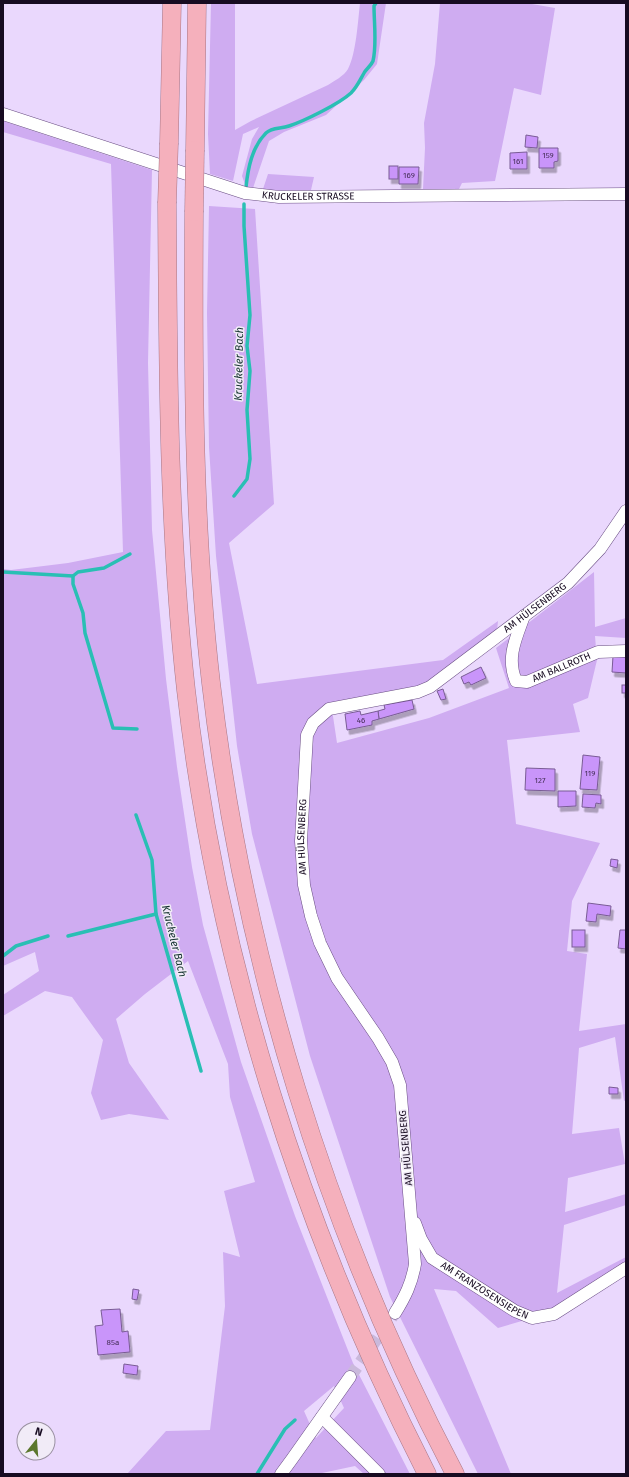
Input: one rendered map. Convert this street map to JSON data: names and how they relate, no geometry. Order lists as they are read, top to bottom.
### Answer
{
  "streets": {
    "street": [
      "KRUCKELER STRASSE",
      "AM HÜLSENBERG",
      "AM BALLROTH",
      "AM FRANZOSENSIEPEN"
    ]
  },
  "crossings": [
    ["AM HÜLSENBERG", "AM BALLROTH"],
    ["AM HÜLSENBERG", "AM FRANZOSENSIEPEN"]
  ],
  "water": ["Kruckeler Bach"],
  "house_numbers": [
    "159",
    "161",
    "169",
    "46",
    "119",
    "127",
    "85a"
  ],
  "north": "top"
}
